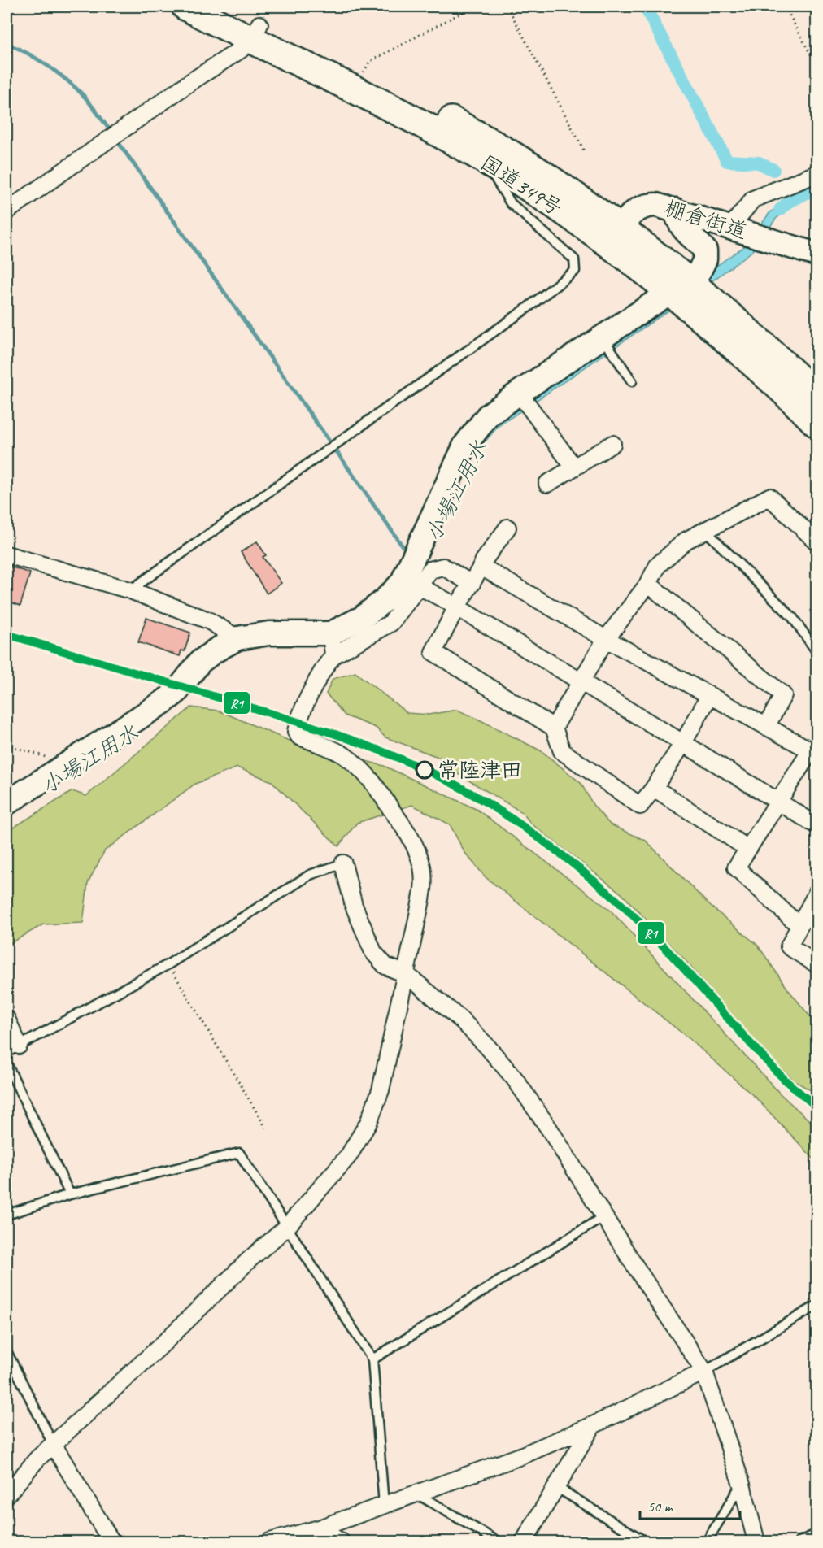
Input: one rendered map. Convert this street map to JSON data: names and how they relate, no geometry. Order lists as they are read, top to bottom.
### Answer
{
  "streets": {
    "highway": ["国道349号"],
    "street": ["棚倉街道"]
  },
  "crossings": [
    ["国道349号", "棚倉街道"]
  ],
  "water": ["小場江用水"],
  "places": ["常陸津田"],
  "lines": ["transit line R1"],
  "scale_bar": "50 m"
}
